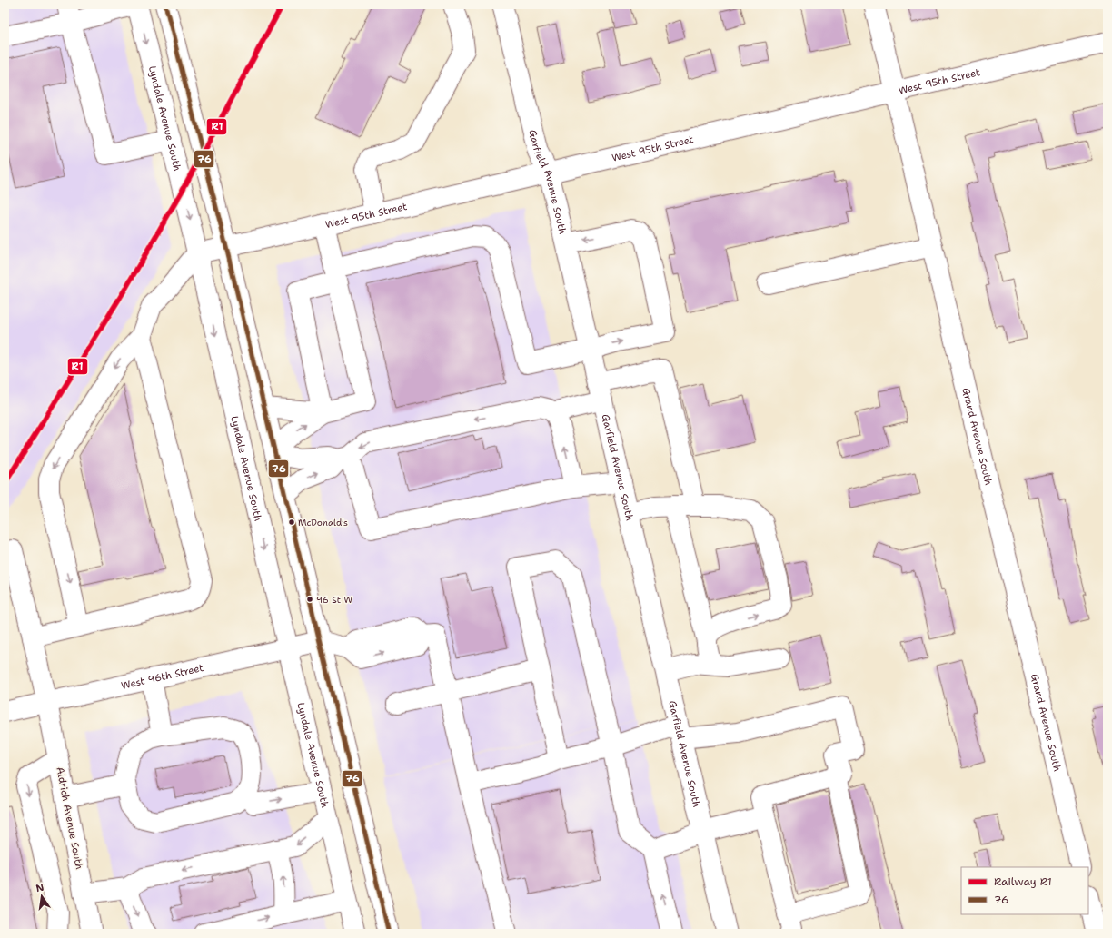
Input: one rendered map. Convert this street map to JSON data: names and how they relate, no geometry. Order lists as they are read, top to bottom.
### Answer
{
  "streets": {
    "street": [
      "West 95th Street",
      "Lyndale Avenue South",
      "Garfield Avenue South",
      "Grand Avenue South",
      "West 96th Street",
      "Aldrich Avenue South"
    ]
  },
  "crossings": [
    ["West 95th Street", "Lyndale Avenue South"],
    ["West 95th Street", "Garfield Avenue South"],
    ["West 95th Street", "Grand Avenue South"],
    ["Lyndale Avenue South", "West 96th Street"],
    ["West 96th Street", "Aldrich Avenue South"]
  ],
  "places": ["McDonald's", "96 St W"],
  "lines": ["rail line R1", "transit line 76"],
  "legend": ["Railway R1", "76"],
  "north": "top"
}
